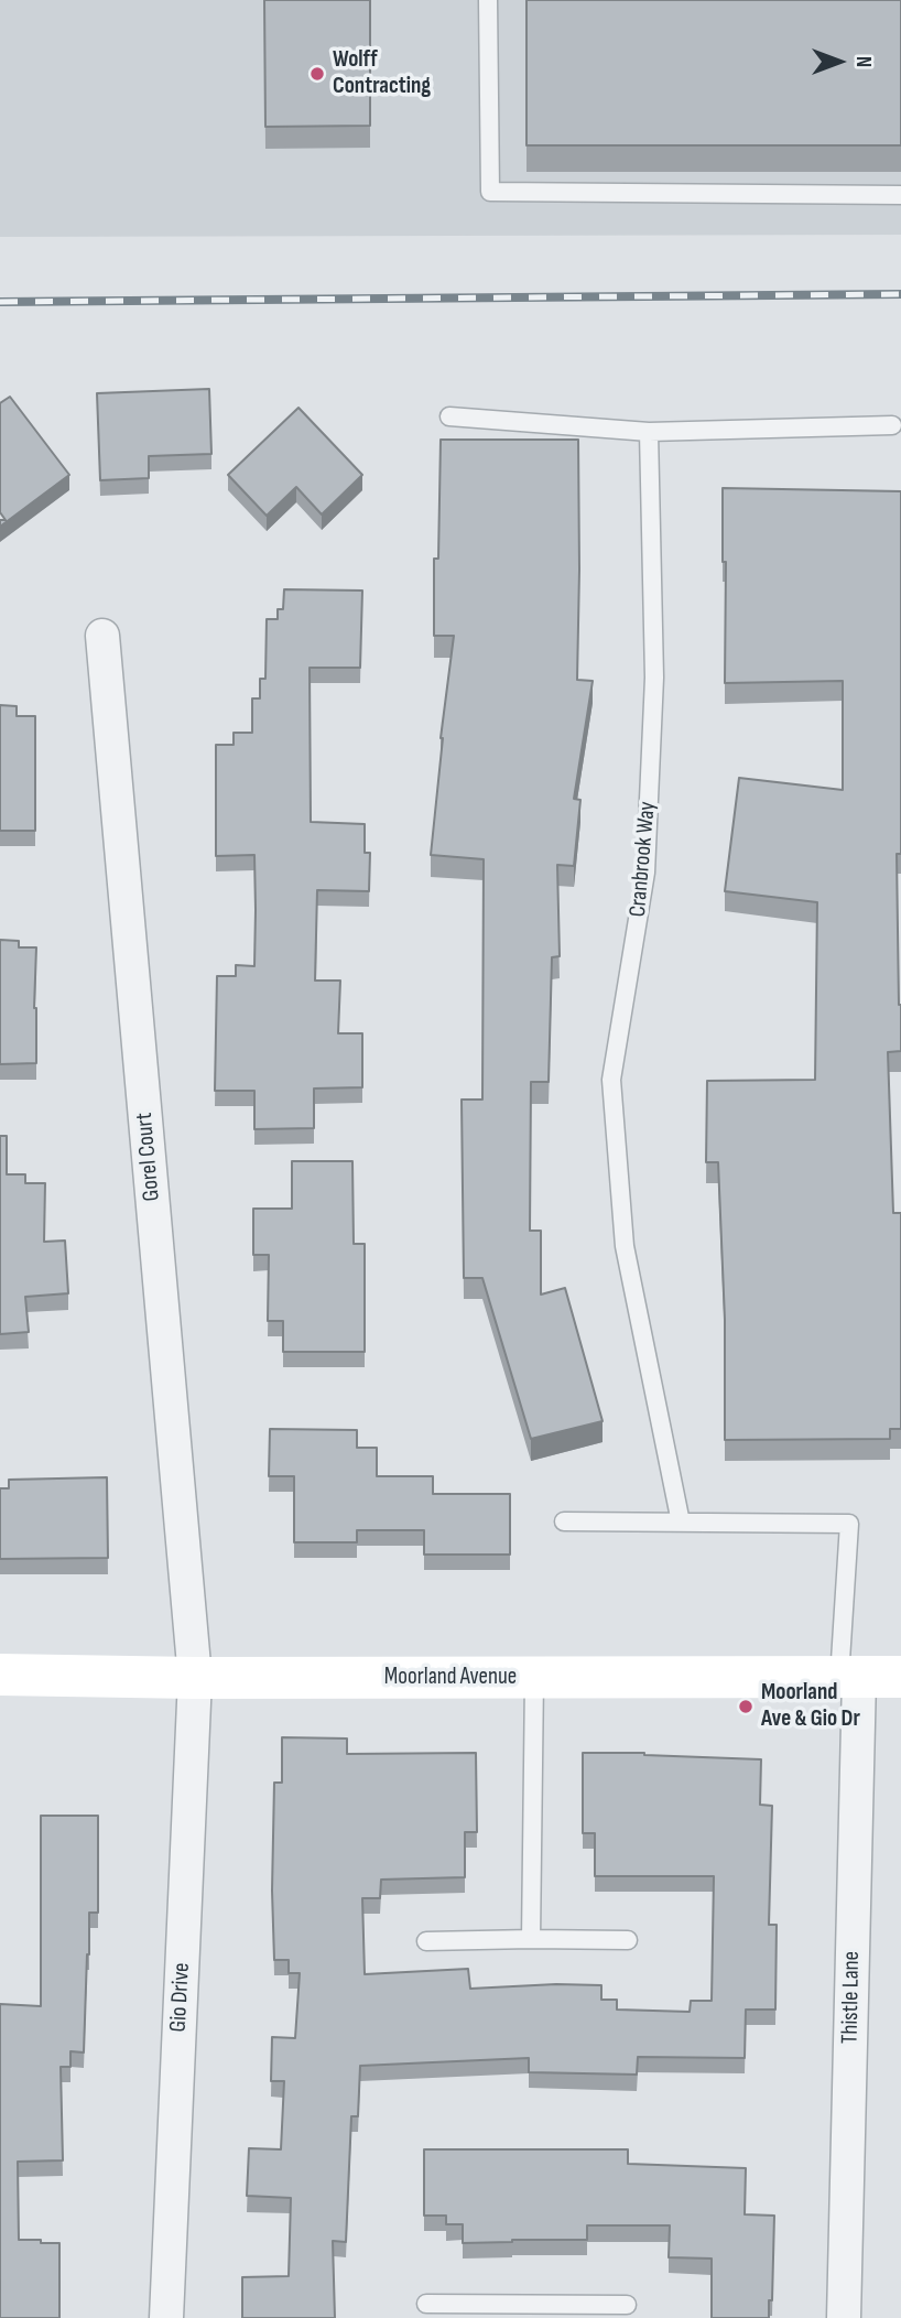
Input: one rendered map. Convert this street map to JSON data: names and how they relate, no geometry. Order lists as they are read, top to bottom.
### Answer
{
  "streets": {
    "street": [
      "Gorel Court",
      "Moorland Avenue",
      "Gio Drive",
      "Thistle Lane"
    ],
    "lane": ["Cranbrook Way"]
  },
  "crossings": [
    ["Gorel Court", "Moorland Avenue"],
    ["Gorel Court", "Gio Drive"],
    ["Moorland Avenue", "Gio Drive"],
    ["Moorland Avenue", "Thistle Lane"]
  ],
  "places": ["Wolff Contracting", "Moorland Ave & Gio Dr"],
  "north": "right"
}
